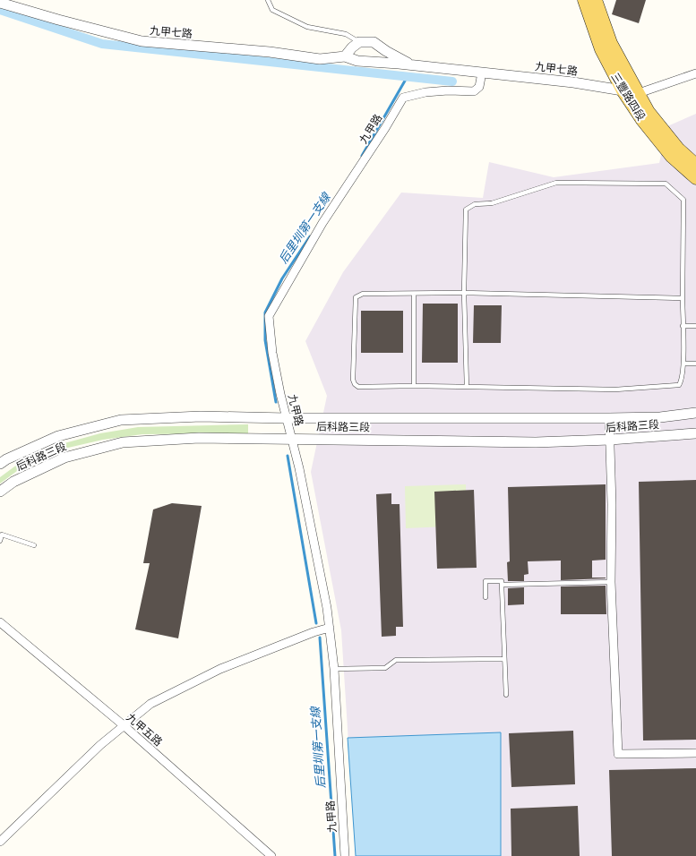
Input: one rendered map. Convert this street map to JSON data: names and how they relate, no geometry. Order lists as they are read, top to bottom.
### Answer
{
  "streets": {
    "main road": ["三豐路四段"],
    "street": [
      "九甲七路",
      "九甲路",
      "后科路三段",
      "九甲五路"
    ]
  },
  "crossings": [
    ["九甲七路", "三豐路四段"],
    ["九甲七路", "九甲路"],
    ["九甲路", "后科路三段"]
  ],
  "water": ["后里圳第一支線"]
}
